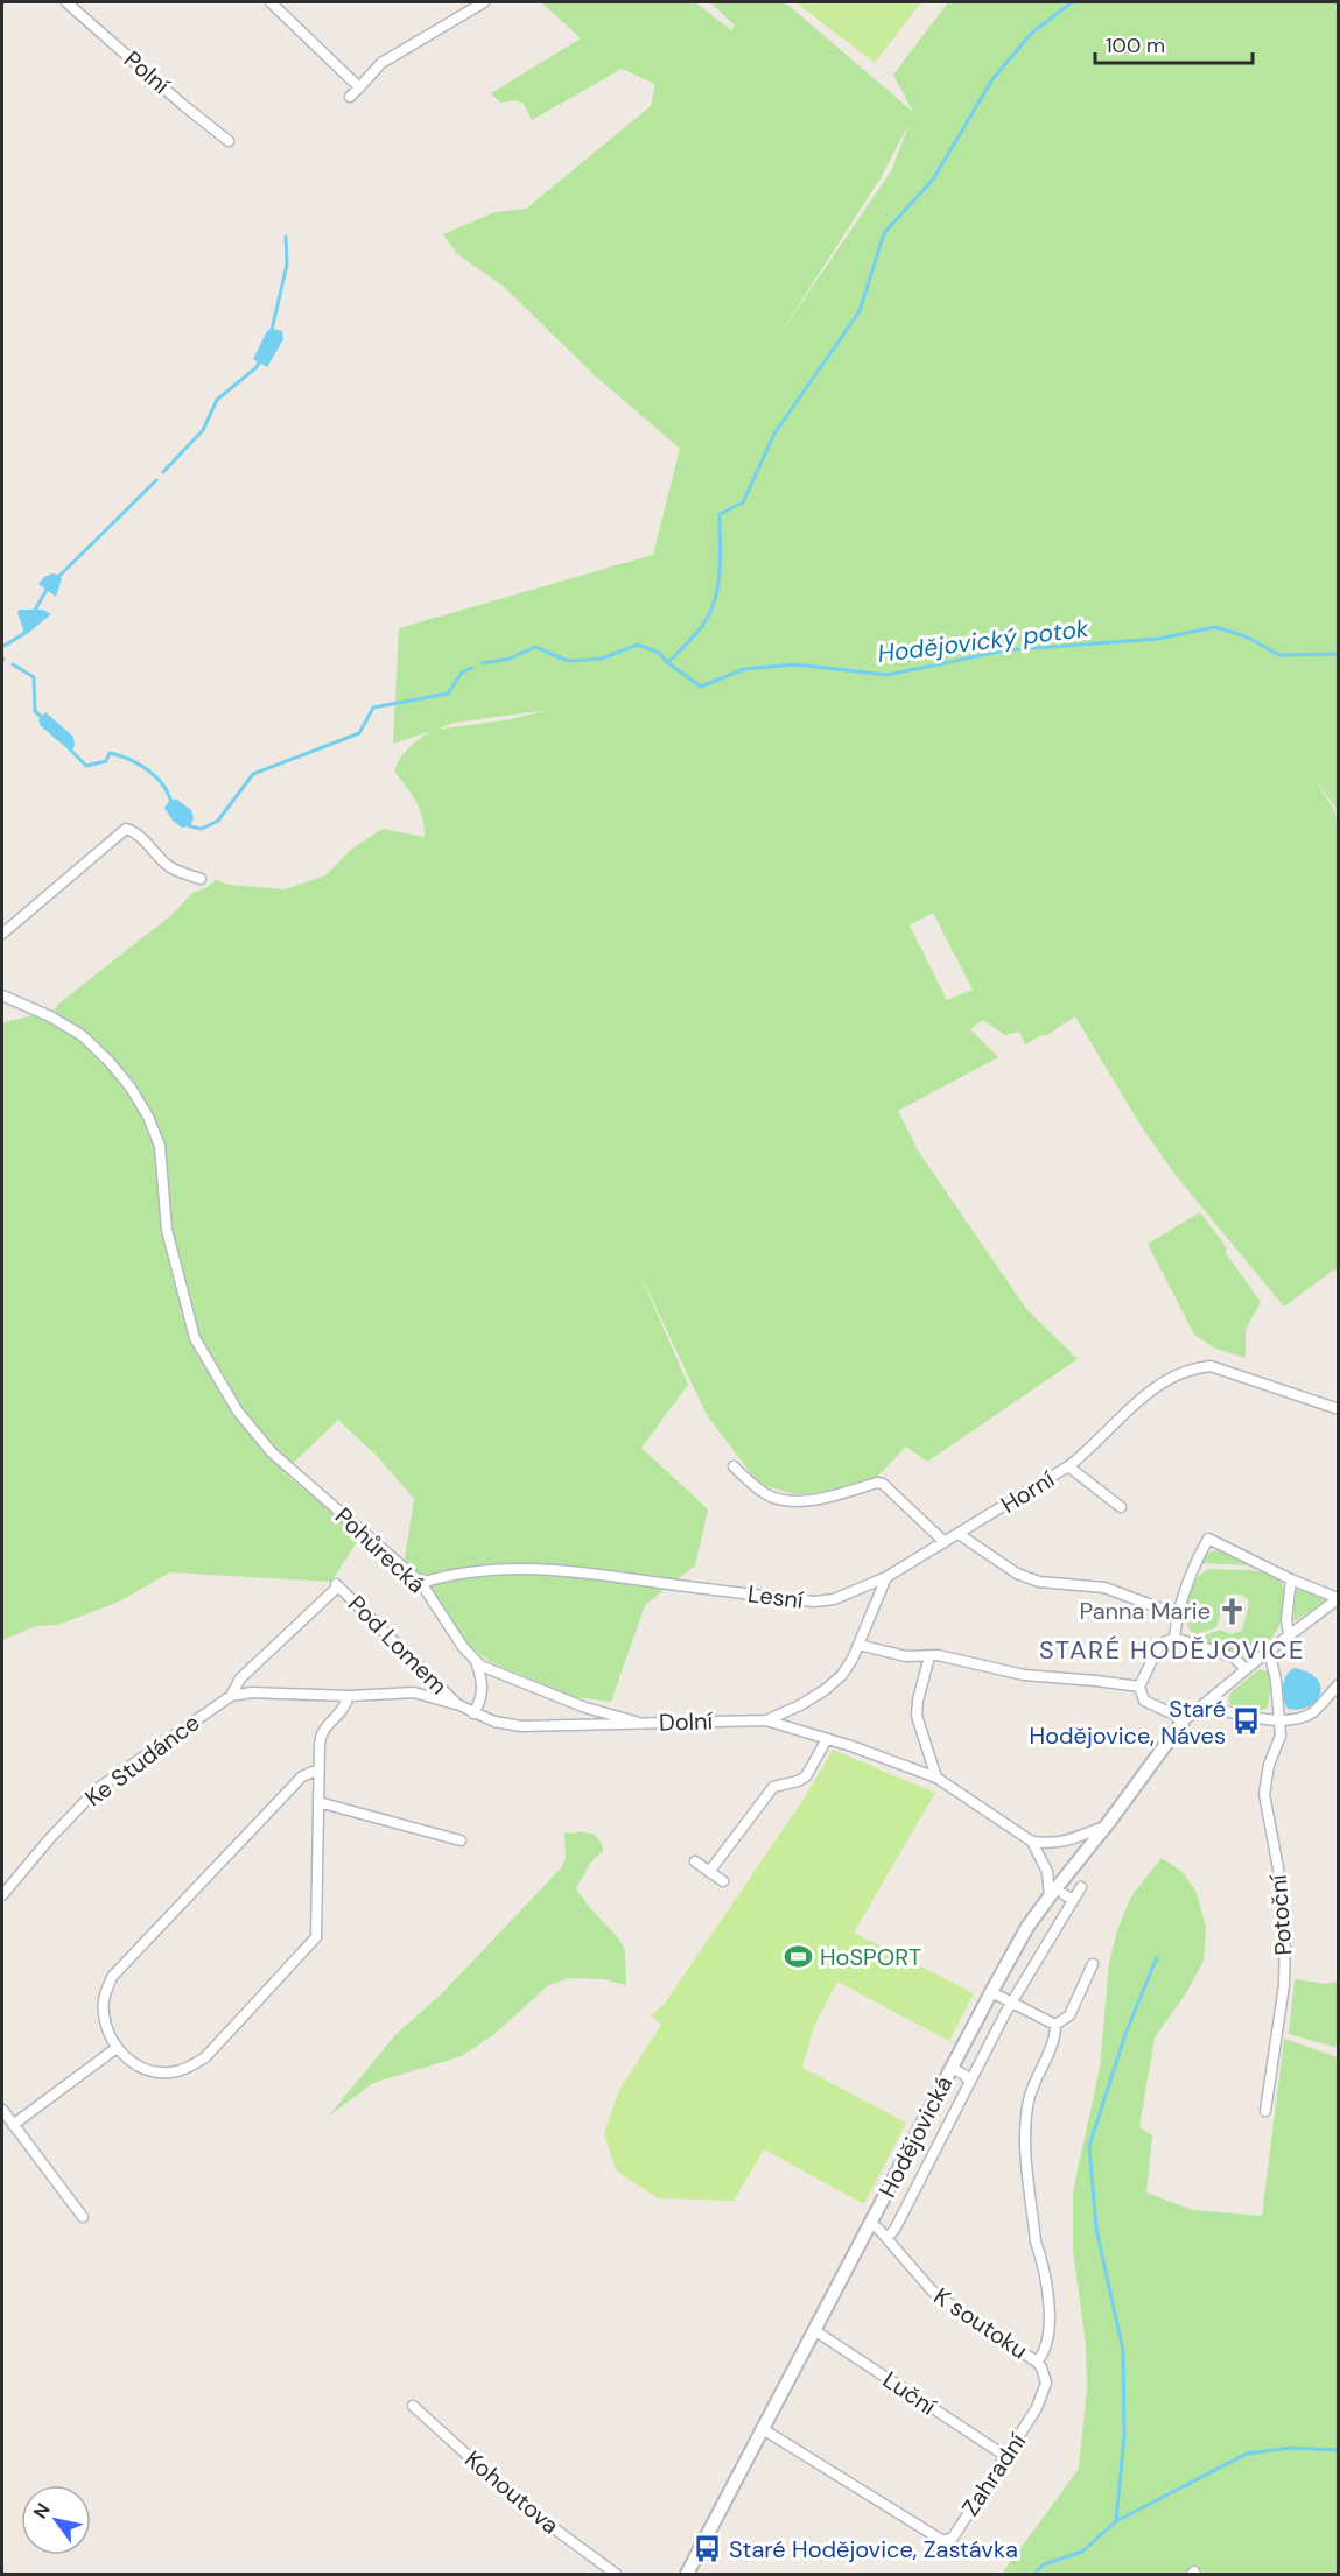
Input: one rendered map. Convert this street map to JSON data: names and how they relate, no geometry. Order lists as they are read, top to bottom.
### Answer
{
  "streets": {
    "street": [
      "Polní",
      "Horní",
      "Pohůrecká",
      "Lesní",
      "Pod Lomem",
      "Dolní",
      "Ke Studánce",
      "Potoční",
      "Hodějovická",
      "K soutoku",
      "Luční",
      "Zahradní",
      "Kohoutova"
    ]
  },
  "crossings": [
    ["Horní", "Lesní"],
    ["Pohůrecká", "Lesní"],
    ["Pohůrecká", "Dolní"],
    ["Pod Lomem", "Dolní"],
    ["Pod Lomem", "Ke Studánce"],
    ["Dolní", "Ke Studánce"],
    ["Hodějovická", "K soutoku"],
    ["Hodějovická", "Luční"],
    ["Hodějovická", "Zahradní"],
    ["K soutoku", "Zahradní"],
    ["Luční", "Zahradní"]
  ],
  "districts": ["STARÉ HODĚJOVICE"],
  "water": ["Hodějovický potok"],
  "places": {
    "church": ["Panna Marie"],
    "bus stop": ["Staré Hodějovice, Náves", "Staré Hodějovice, Zastávka"],
    "sports": ["HoSPORT"]
  },
  "scale_bar": "100 m",
  "north": "top left"
}
